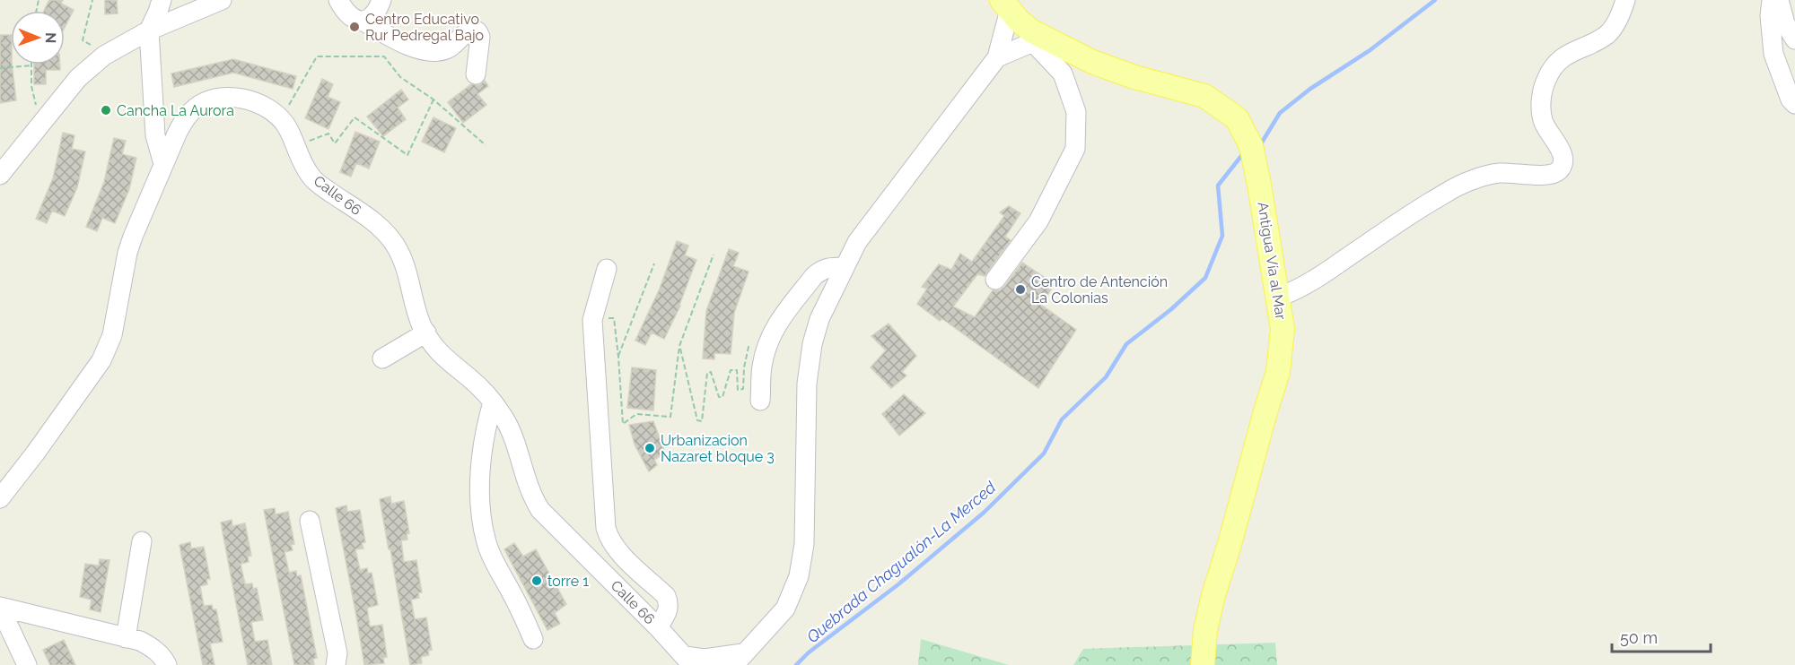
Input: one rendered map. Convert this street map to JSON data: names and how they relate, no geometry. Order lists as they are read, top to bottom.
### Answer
{
  "streets": {
    "main road": ["Antigua Vía al Mar"],
    "street": ["Calle 66"]
  },
  "water": ["Quebrada Chagualón-La Merced"],
  "places": [
    "Centro Educativo Rur Pedregal Bajo",
    "Cancha La Aurora",
    "Centro de Antención La Colonias",
    "Urbanizacion Nazaret bloque 3",
    "torre 1"
  ],
  "scale_bar": "50 m",
  "north": "right"
}
